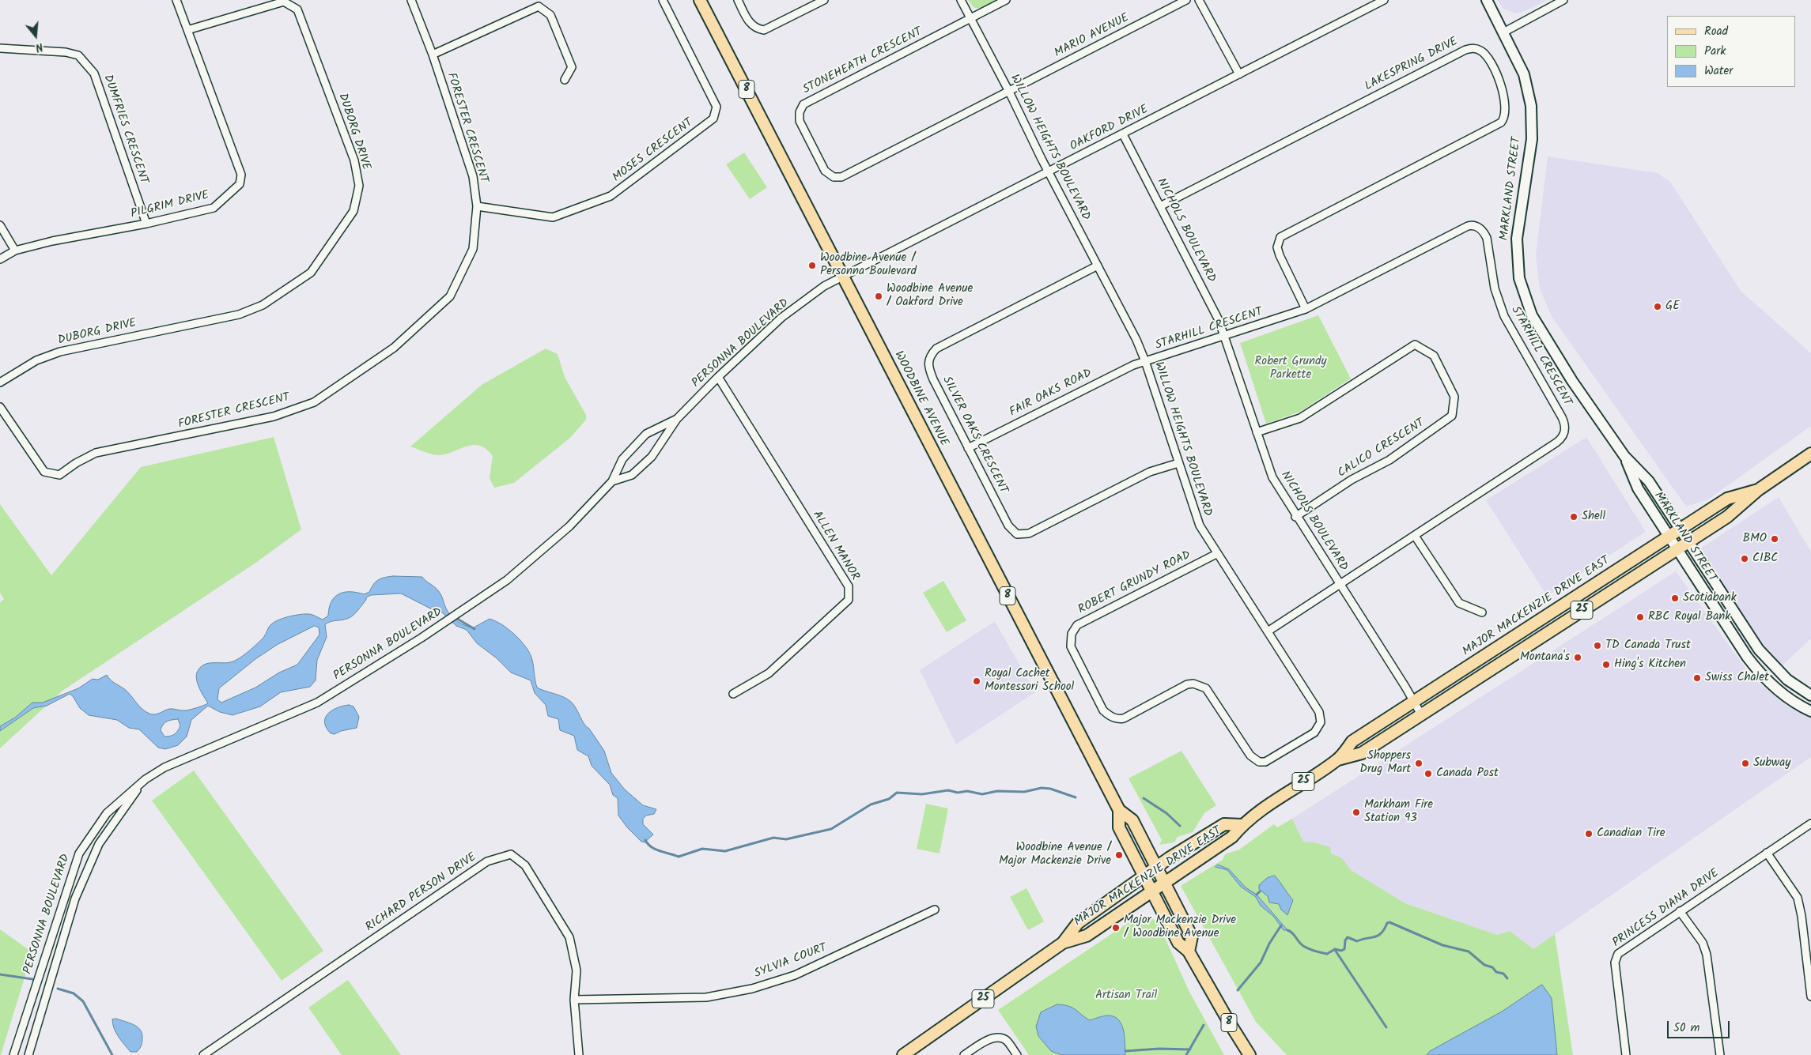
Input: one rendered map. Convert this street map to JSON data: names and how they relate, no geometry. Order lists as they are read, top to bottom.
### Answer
{
  "streets": {
    "main road": [
      "8",
      "WOODBINE AVENUE",
      "MAJOR MACKENZIE DRIVE EAST",
      "25"
    ],
    "street": [
      "MARIO AVENUE",
      "STONEHEATH CRESCENT",
      "LAKESPRING DRIVE",
      "FORESTER CRESCENT",
      "OAKFORD DRIVE",
      "DUMFRIES CRESCENT",
      "DUBORG DRIVE",
      "WILLOW HEIGHTS BOULEVARD",
      "MOSES CRESCENT",
      "MARKLAND STREET",
      "PILGRIM DRIVE",
      "NICHOLS BOULEVARD",
      "STARHILL CRESCENT",
      "PERSONNA BOULEVARD",
      "FAIR OAKS ROAD",
      "SILVER OAKS CRESCENT",
      "CALICO CRESCENT",
      "ALLEN MANOR",
      "ROBERT GRUNDY ROAD",
      "RICHARD PERSON DRIVE",
      "PRINCESS DIANA DRIVE",
      "SYLVIA COURT"
    ]
  },
  "crossings": [
    ["MARIO AVENUE", "STONEHEATH CRESCENT"],
    ["MARIO AVENUE", "WILLOW HEIGHTS BOULEVARD"],
    ["STONEHEATH CRESCENT", "WILLOW HEIGHTS BOULEVARD"],
    ["LAKESPRING DRIVE", "NICHOLS BOULEVARD"],
    ["LAKESPRING DRIVE", "STARHILL CRESCENT"],
    ["FORESTER CRESCENT", "MOSES CRESCENT"],
    ["OAKFORD DRIVE", "WILLOW HEIGHTS BOULEVARD"],
    ["OAKFORD DRIVE", "NICHOLS BOULEVARD"],
    ["OAKFORD DRIVE", "PERSONNA BOULEVARD"],
    ["OAKFORD DRIVE", "WOODBINE AVENUE"],
    ["DUMFRIES CRESCENT", "PILGRIM DRIVE"],
    ["DUBORG DRIVE", "PILGRIM DRIVE"],
    ["WILLOW HEIGHTS BOULEVARD", "STARHILL CRESCENT"],
    ["WILLOW HEIGHTS BOULEVARD", "FAIR OAKS ROAD"],
    ["WILLOW HEIGHTS BOULEVARD", "SILVER OAKS CRESCENT"],
    ["WILLOW HEIGHTS BOULEVARD", "ROBERT GRUNDY ROAD"],
    ["MARKLAND STREET", "MAJOR MACKENZIE DRIVE EAST"],
    ["NICHOLS BOULEVARD", "STARHILL CRESCENT"],
    ["NICHOLS BOULEVARD", "CALICO CRESCENT"],
    ["NICHOLS BOULEVARD", "MAJOR MACKENZIE DRIVE EAST"],
    ["STARHILL CRESCENT", "FAIR OAKS ROAD"],
    ["PERSONNA BOULEVARD", "WOODBINE AVENUE"],
    ["PERSONNA BOULEVARD", "ALLEN MANOR"],
    ["FAIR OAKS ROAD", "SILVER OAKS CRESCENT"],
    ["WOODBINE AVENUE", "MAJOR MACKENZIE DRIVE EAST"],
    ["RICHARD PERSON DRIVE", "SYLVIA COURT"]
  ],
  "parks": ["Robert Grundy Parkette", "Artisan Trail"],
  "places": [
    "Woodbine Avenue / Personna Boulevard",
    "Woodbine Avenue / Oakford Drive",
    "GE",
    "Shell",
    "BMO",
    "CIBC",
    "Scotiabank",
    "RBC Royal Bank",
    "TD Canada Trust",
    "Montana's",
    "Hing's Kitchen",
    "Swiss Chalet",
    "Royal Cachet Montessori School",
    "Shoppers Drug Mart",
    "Subway",
    "Canada Post",
    "Markham Fire Station 93",
    "Canadian Tire",
    "Woodbine Avenue / Major Mackenzie Drive",
    "Major Mackenzie Drive / Woodbine Avenue"
  ],
  "legend": ["Road", "Park", "Water"],
  "scale_bar": "50 m",
  "north": "bottom"
}
